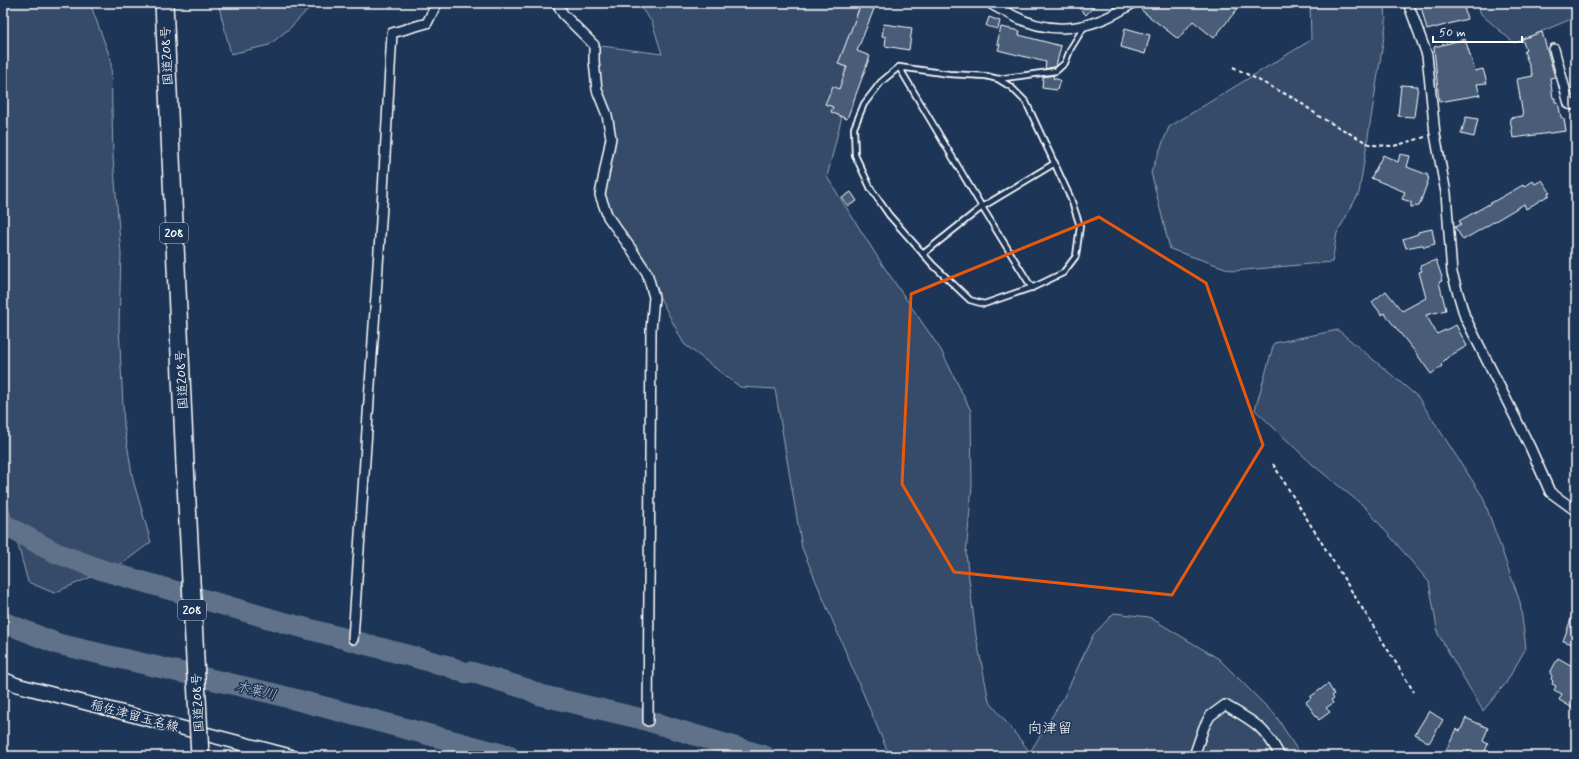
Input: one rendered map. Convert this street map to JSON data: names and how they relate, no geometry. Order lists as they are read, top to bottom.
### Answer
{
  "streets": {
    "highway": ["国道208号", "208"],
    "main road": ["稲佐津留玉名線"]
  },
  "districts": ["向津留"],
  "water": ["木葉川"],
  "scale_bar": "50 m"
}
